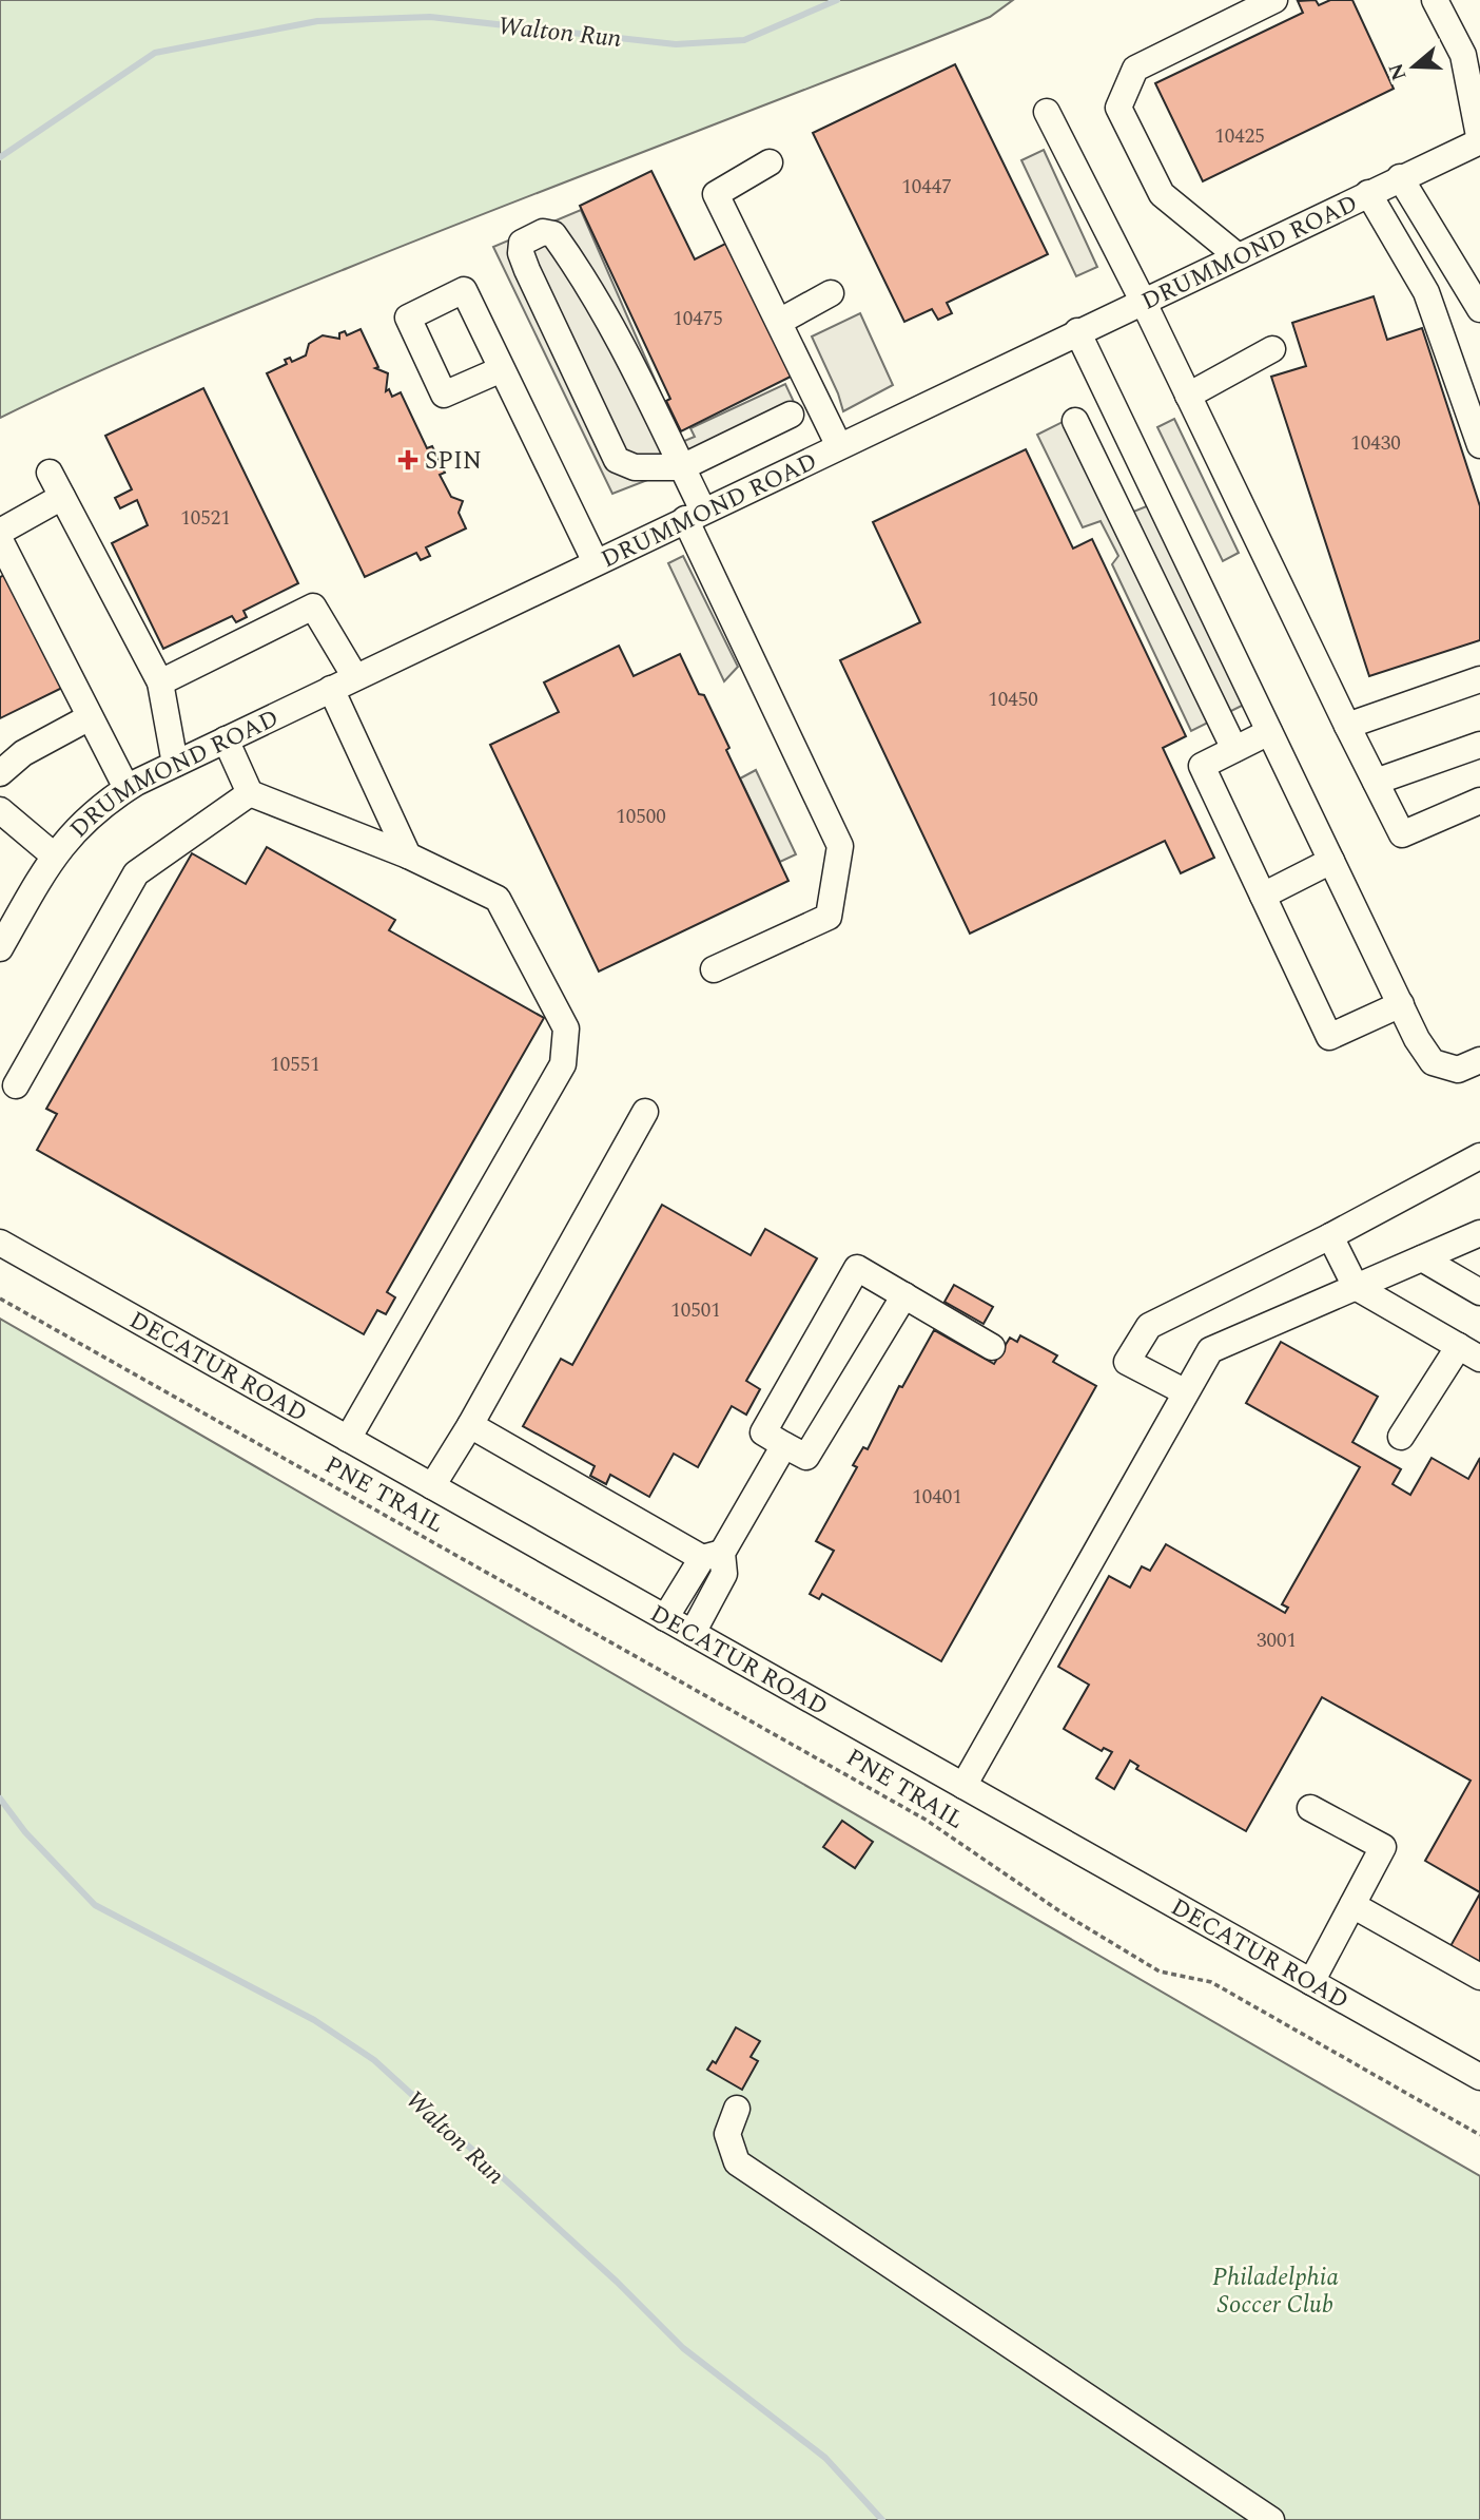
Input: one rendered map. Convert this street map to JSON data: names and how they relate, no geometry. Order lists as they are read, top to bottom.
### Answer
{
  "streets": {
    "street": ["DRUMMOND ROAD", "DECATUR ROAD"],
    "path": ["PNE TRAIL"]
  },
  "water": ["Walton Run"],
  "parks": ["Philadelphia Soccer Club"],
  "places": {
    "health": ["SPIN"]
  },
  "house_numbers": [
    "10425",
    "10447",
    "10475",
    "10430",
    "10521",
    "10450",
    "10500",
    "10551",
    "10501",
    "10401",
    "3001"
  ],
  "north": "left"
}
